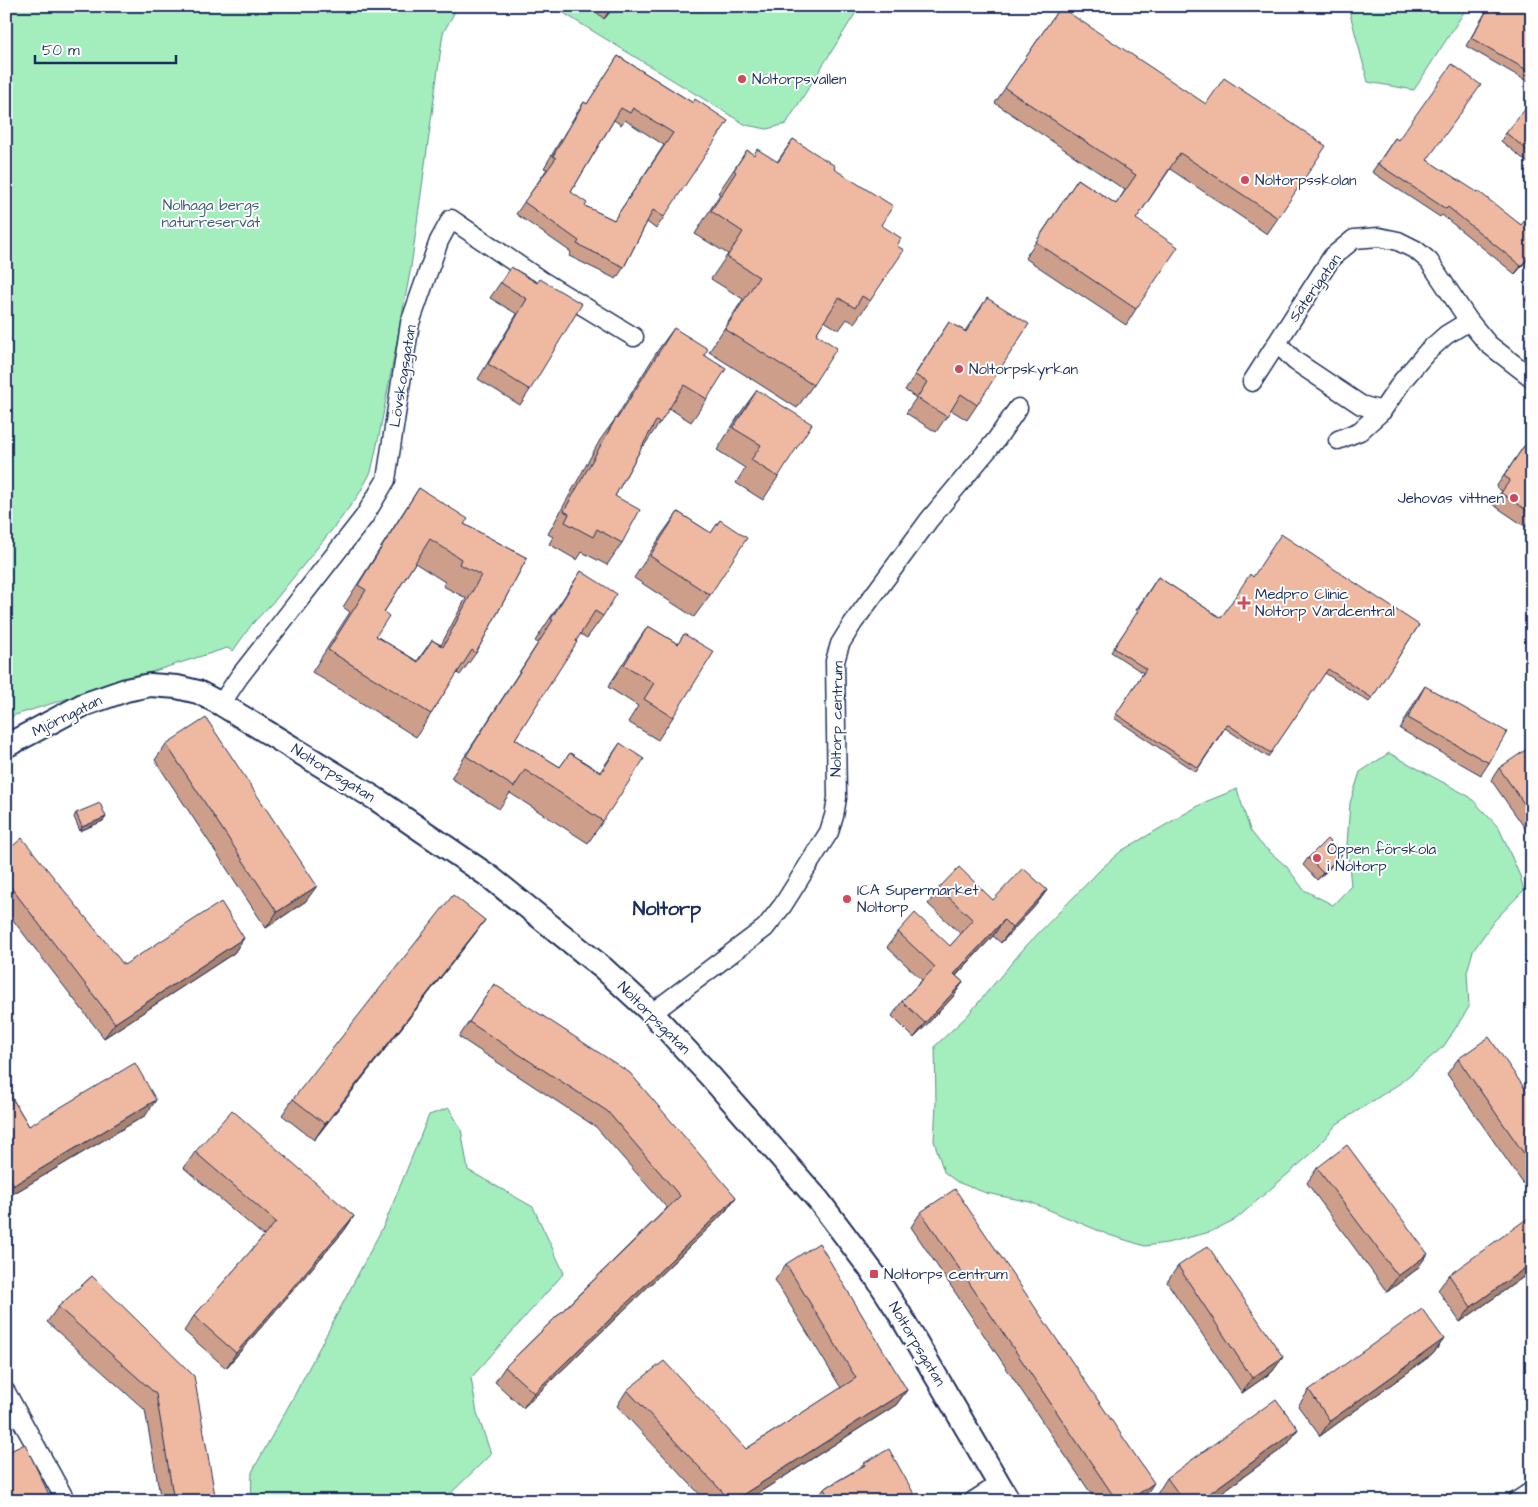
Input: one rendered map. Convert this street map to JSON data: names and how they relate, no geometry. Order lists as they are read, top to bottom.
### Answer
{
  "streets": {
    "street": [
      "Säterigatan",
      "Lövskogsgatan",
      "Mjörngatan",
      "Noltorp centrum",
      "Noltorpsgatan"
    ]
  },
  "crossings": [
    ["Lövskogsgatan", "Noltorpsgatan"],
    ["Mjörngatan", "Noltorpsgatan"],
    ["Noltorp centrum", "Noltorpsgatan"]
  ],
  "districts": ["Noltorp"],
  "parks": ["Nolhaga bergs naturreservat"],
  "places": {
    "other": [
      "Noltorpsvallen",
      "Noltorpsskolan",
      "Noltorpskyrkan",
      "Jehovas vittnen",
      "Öppen förskola i Noltorp",
      "ICA Supermarket Noltorp"
    ],
    "health": ["Medpro Clinic Noltorp Vårdcentral"],
    "transit": ["Noltorps centrum"]
  },
  "scale_bar": "50 m"
}
